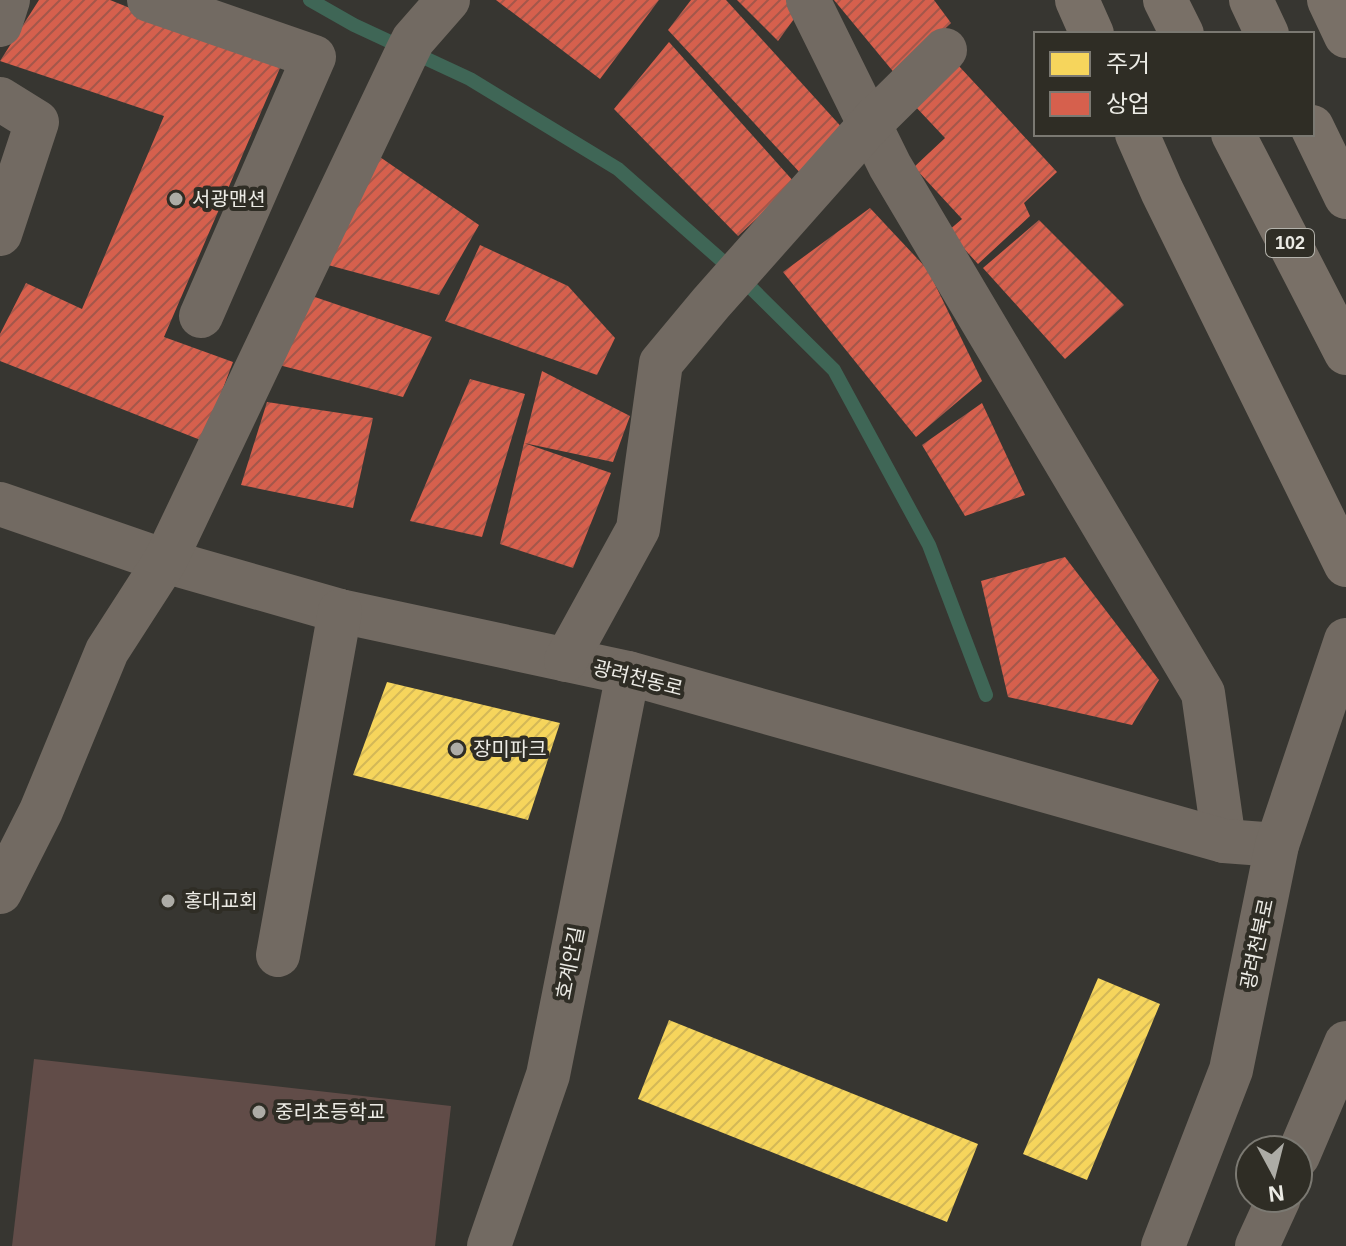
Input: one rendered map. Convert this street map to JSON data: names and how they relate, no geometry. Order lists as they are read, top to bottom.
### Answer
{
  "streets": {
    "highway": ["102"],
    "street": ["광려천동로", "광려천북로", "호계안길"]
  },
  "crossings": [
    ["광려천동로", "광려천북로"],
    ["광려천동로", "호계안길"]
  ],
  "places": [
    "서광맨션",
    "장미파크",
    "홍대교회",
    "중리초등학교"
  ],
  "legend": ["주거", "상업"],
  "north": "bottom"
}
